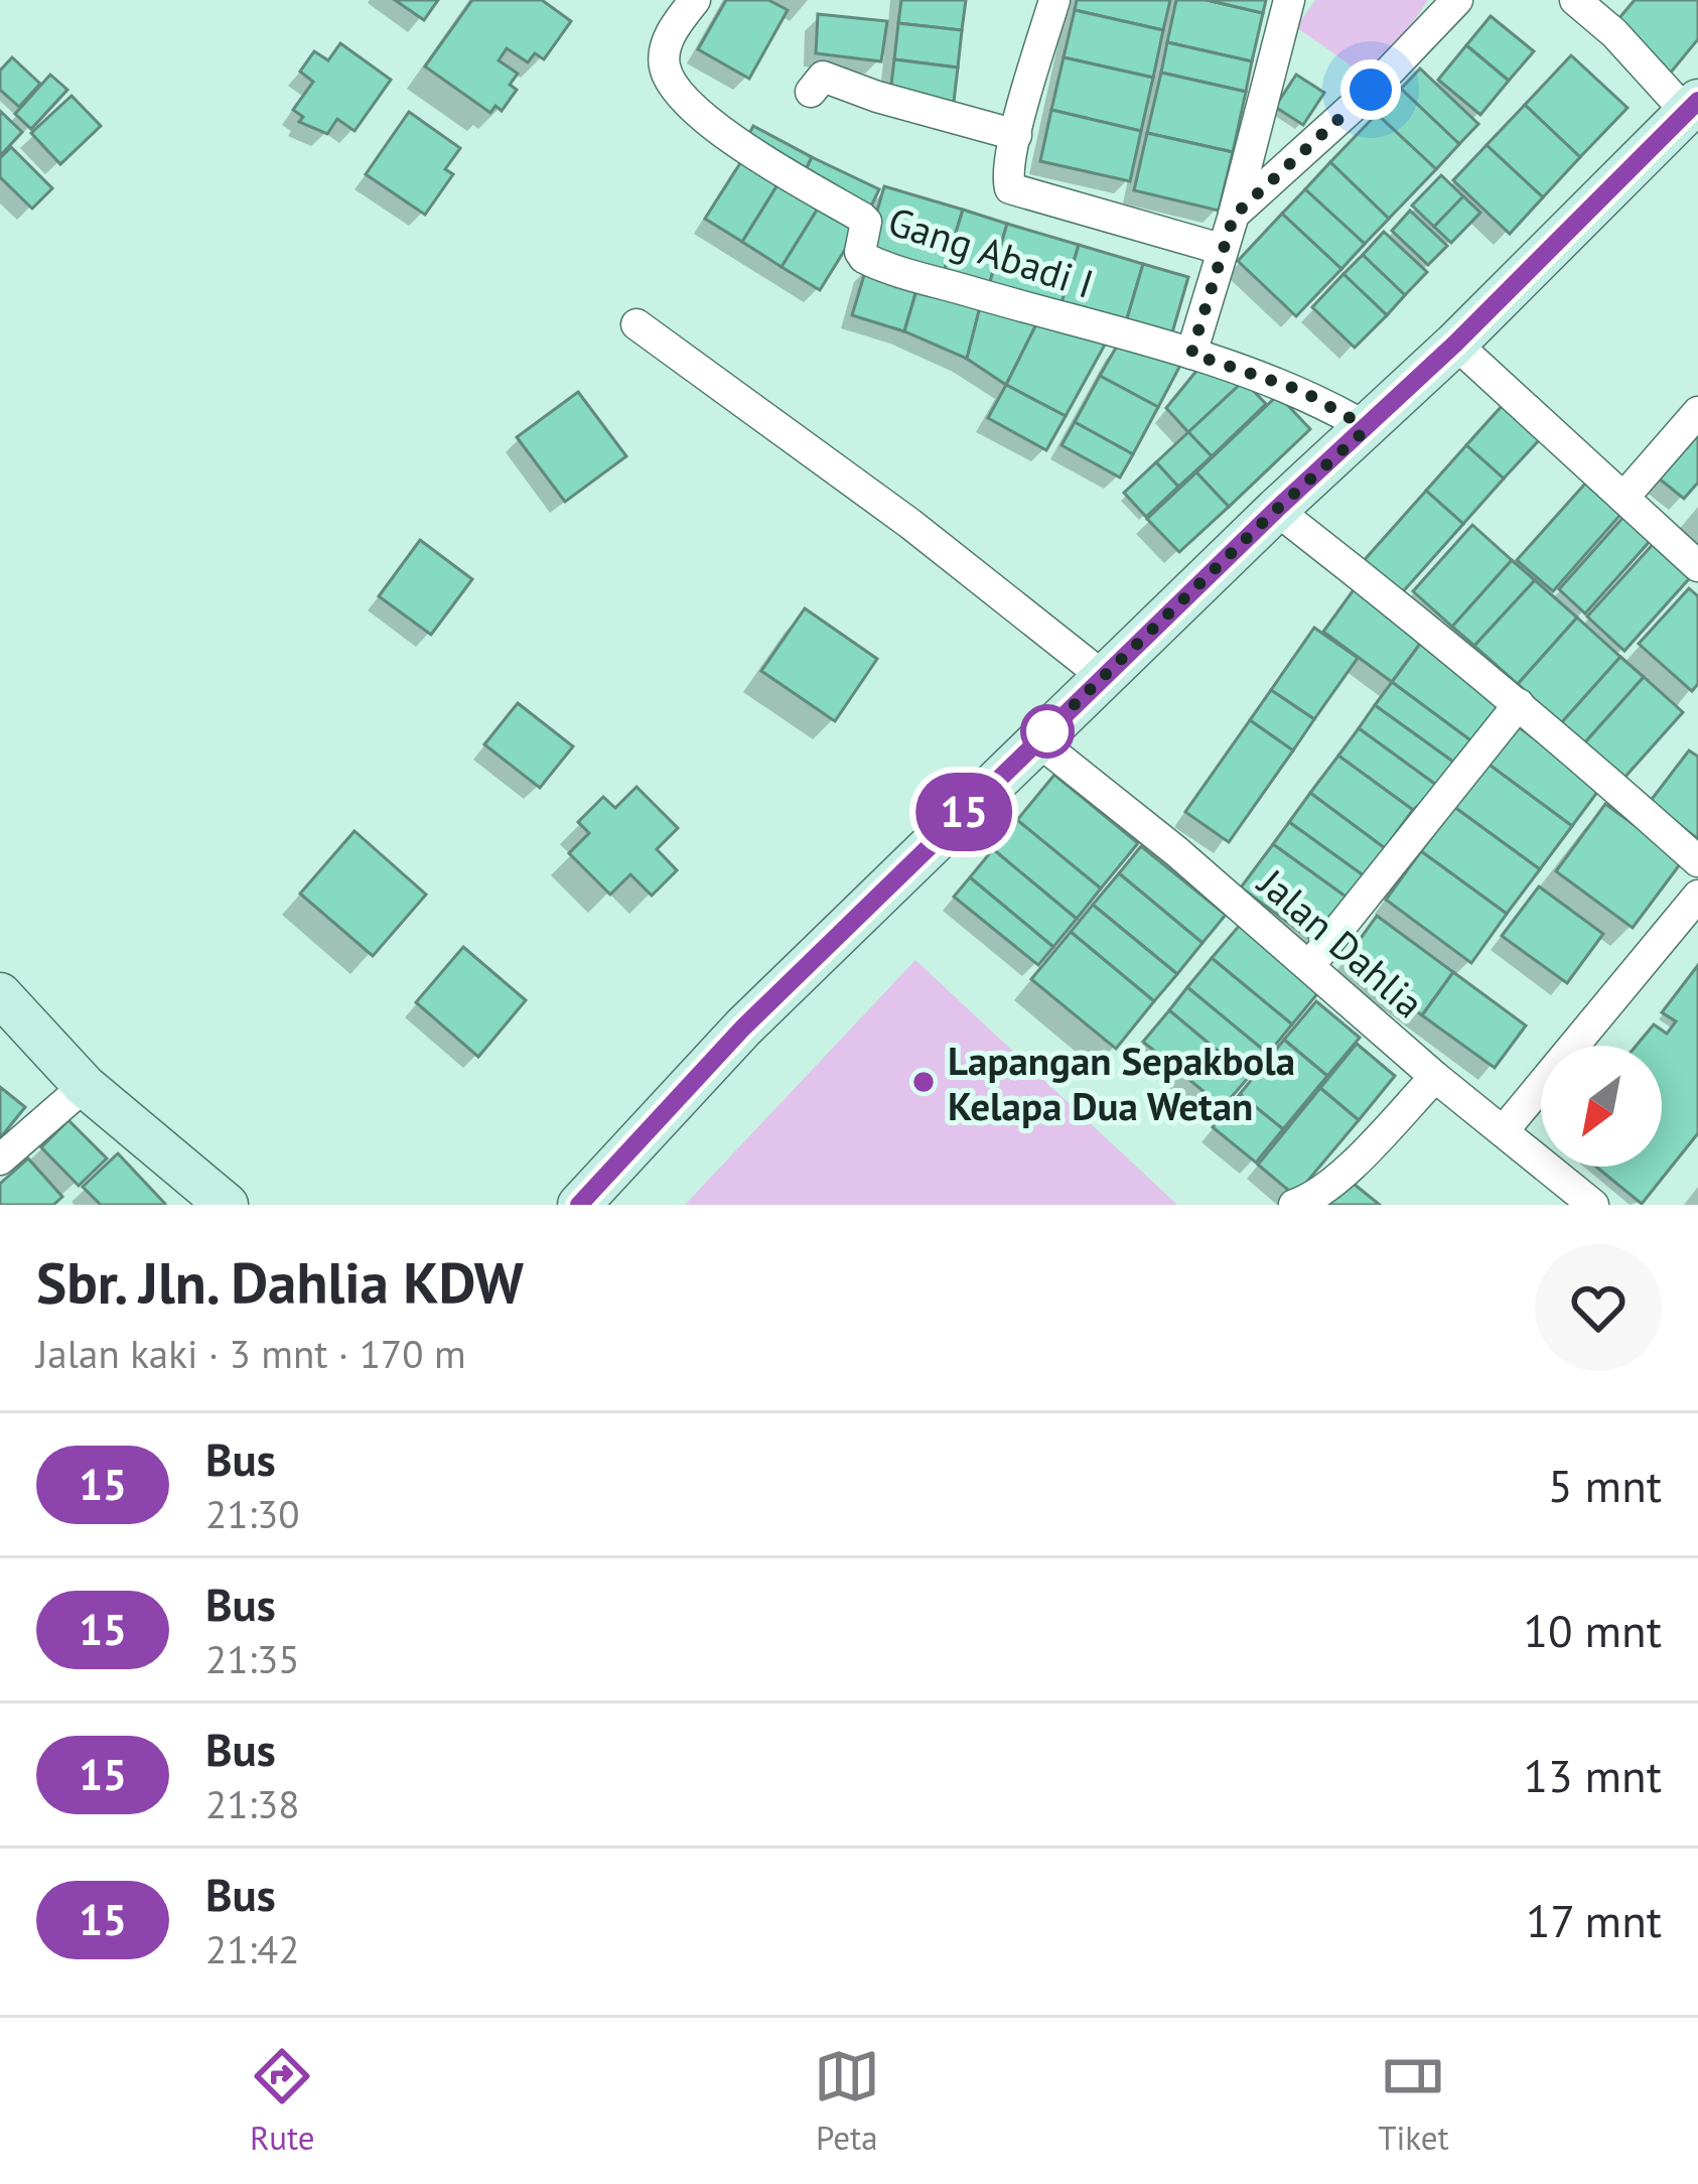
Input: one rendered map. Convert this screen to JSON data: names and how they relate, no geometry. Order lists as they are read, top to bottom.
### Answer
{
  "streets": {
    "street": ["Gang Abadi I", "Jalan Dahlia"]
  },
  "places": ["Lapangan Sepakbola Kelapa Dua Wetan"],
  "lines": ["bus line 15"],
  "north": "bottom left",
  "page": {
    "on_map": "15",
    "heading": ["Sbr. Jln. Dahlia KDW", "Jalan kaki · 3 mnt · 170 m"],
    "list": [
      {
        "mark": "15",
        "name": "Bus",
        "note": "21:30",
        "value": "5 mnt"
      },
      {
        "mark": "15",
        "name": "Bus",
        "note": "21:35",
        "value": "10 mnt"
      },
      {
        "mark": "15",
        "name": "Bus",
        "note": "21:38",
        "value": "13 mnt"
      },
      {
        "mark": "15",
        "name": "Bus",
        "note": "21:42",
        "value": "17 mnt"
      }
    ],
    "tabs": ["Rute", "Peta", "Tiket"]
  }
}
